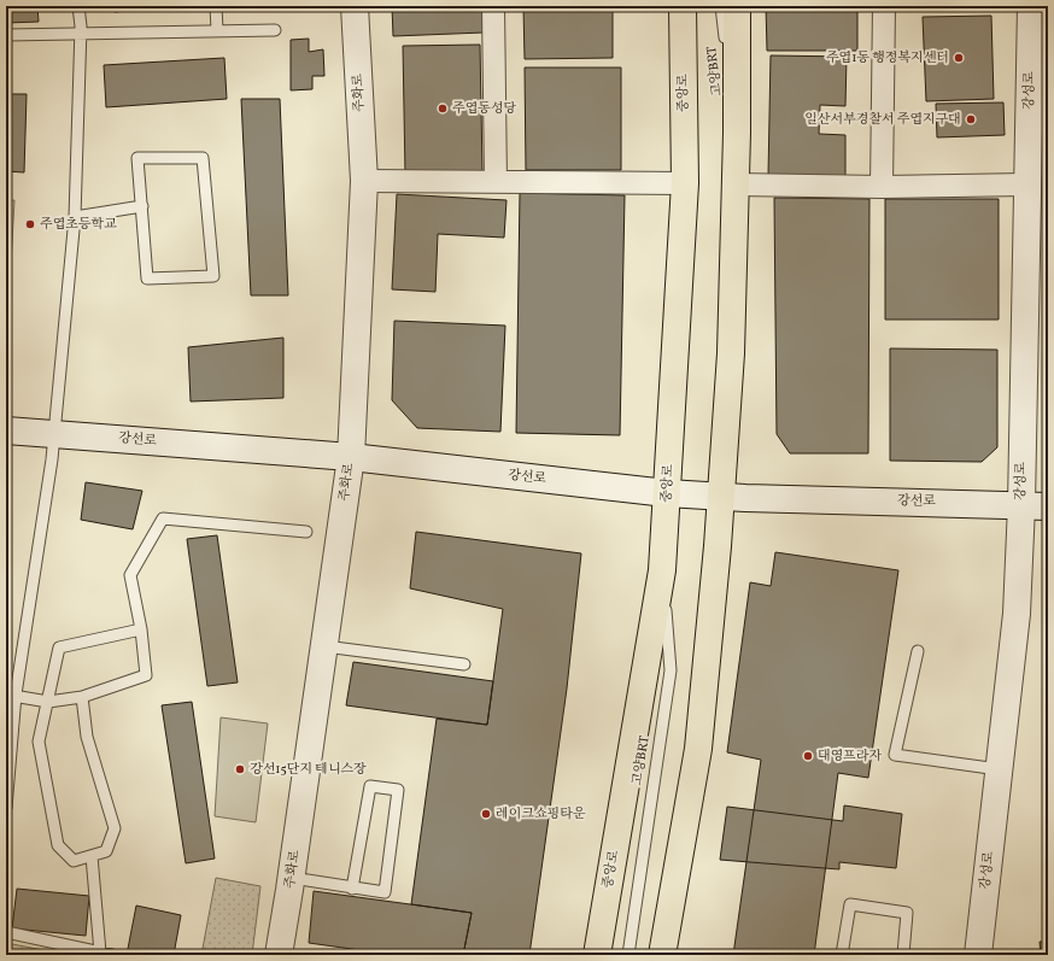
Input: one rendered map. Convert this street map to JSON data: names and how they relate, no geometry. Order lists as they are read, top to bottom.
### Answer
{
  "streets": {
    "main road": ["중앙로"],
    "street": ["강성로", "주화로", "강선로"],
    "lane": ["고양BRT"]
  },
  "crossings": [
    ["고양BRT", "중앙로"],
    ["강성로", "강선로"],
    ["주화로", "강선로"],
    ["중앙로", "강선로"]
  ],
  "places": [
    "주엽1동 행정복지센터",
    "주엽동성당",
    "일산서부경찰서 주엽지구대",
    "주엽초등학교",
    "태영프라자",
    "강선15단지 테니스장",
    "레이크쇼핑타운"
  ]
}
